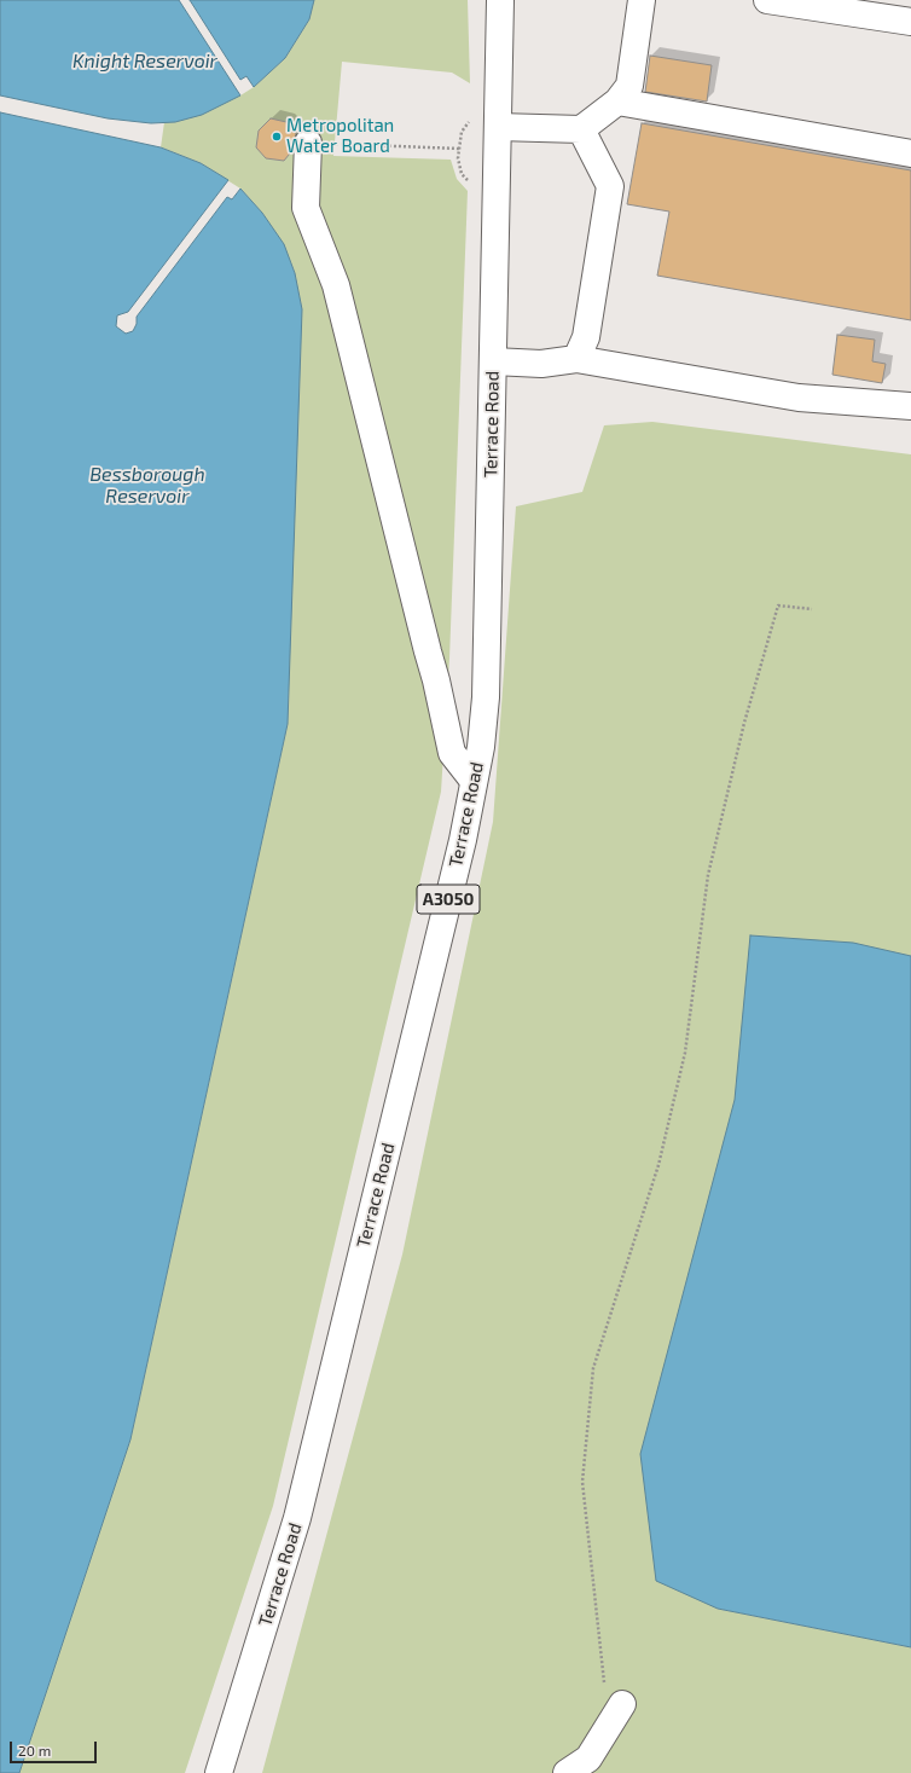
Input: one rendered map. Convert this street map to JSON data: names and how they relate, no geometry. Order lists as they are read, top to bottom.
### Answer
{
  "streets": {
    "main road": ["Terrace Road", "A3050"]
  },
  "water": ["Knight Reservoir", "Bessborough Reservoir"],
  "places": ["Metropolitan Water Board"],
  "scale_bar": "20 m"
}
